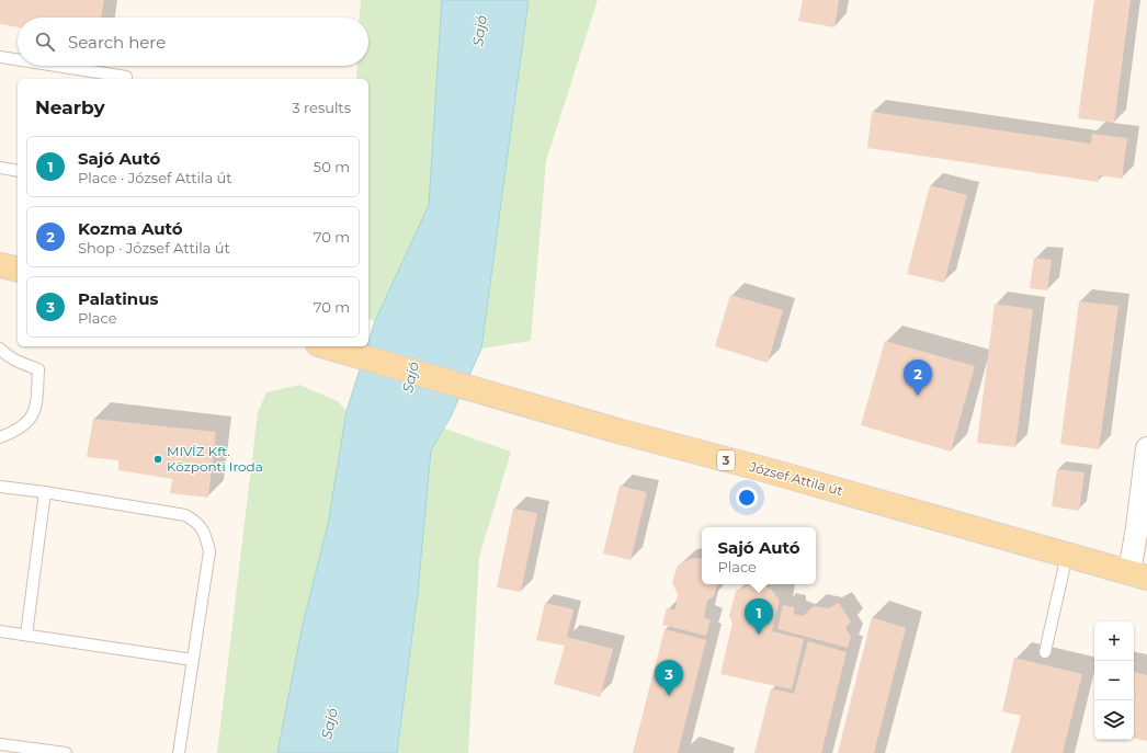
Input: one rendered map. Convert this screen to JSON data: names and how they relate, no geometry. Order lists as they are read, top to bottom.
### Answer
{
  "streets": {
    "main road": ["3", "József Attila út"]
  },
  "water": ["Sajó"],
  "places": ["MIVÍZ Kft. Központi Iroda"],
  "page": {
    "search": "Search here",
    "heading": ["Nearby", "3 results"],
    "list": [
      {
        "mark": "1",
        "name": "Sajó Autó",
        "note": "Place · József Attila út",
        "value": "50 m"
      },
      {
        "mark": "2",
        "name": "Kozma Autó",
        "note": "Shop · József Attila út",
        "value": "70 m"
      },
      {
        "mark": "3",
        "name": "Palatinus",
        "note": "Place",
        "value": "70 m"
      }
    ],
    "pins": ["2", "1", "3"],
    "popup": ["Sajó Autó", "Place"],
    "map_buttons": ["+", "−"]
  }
}
